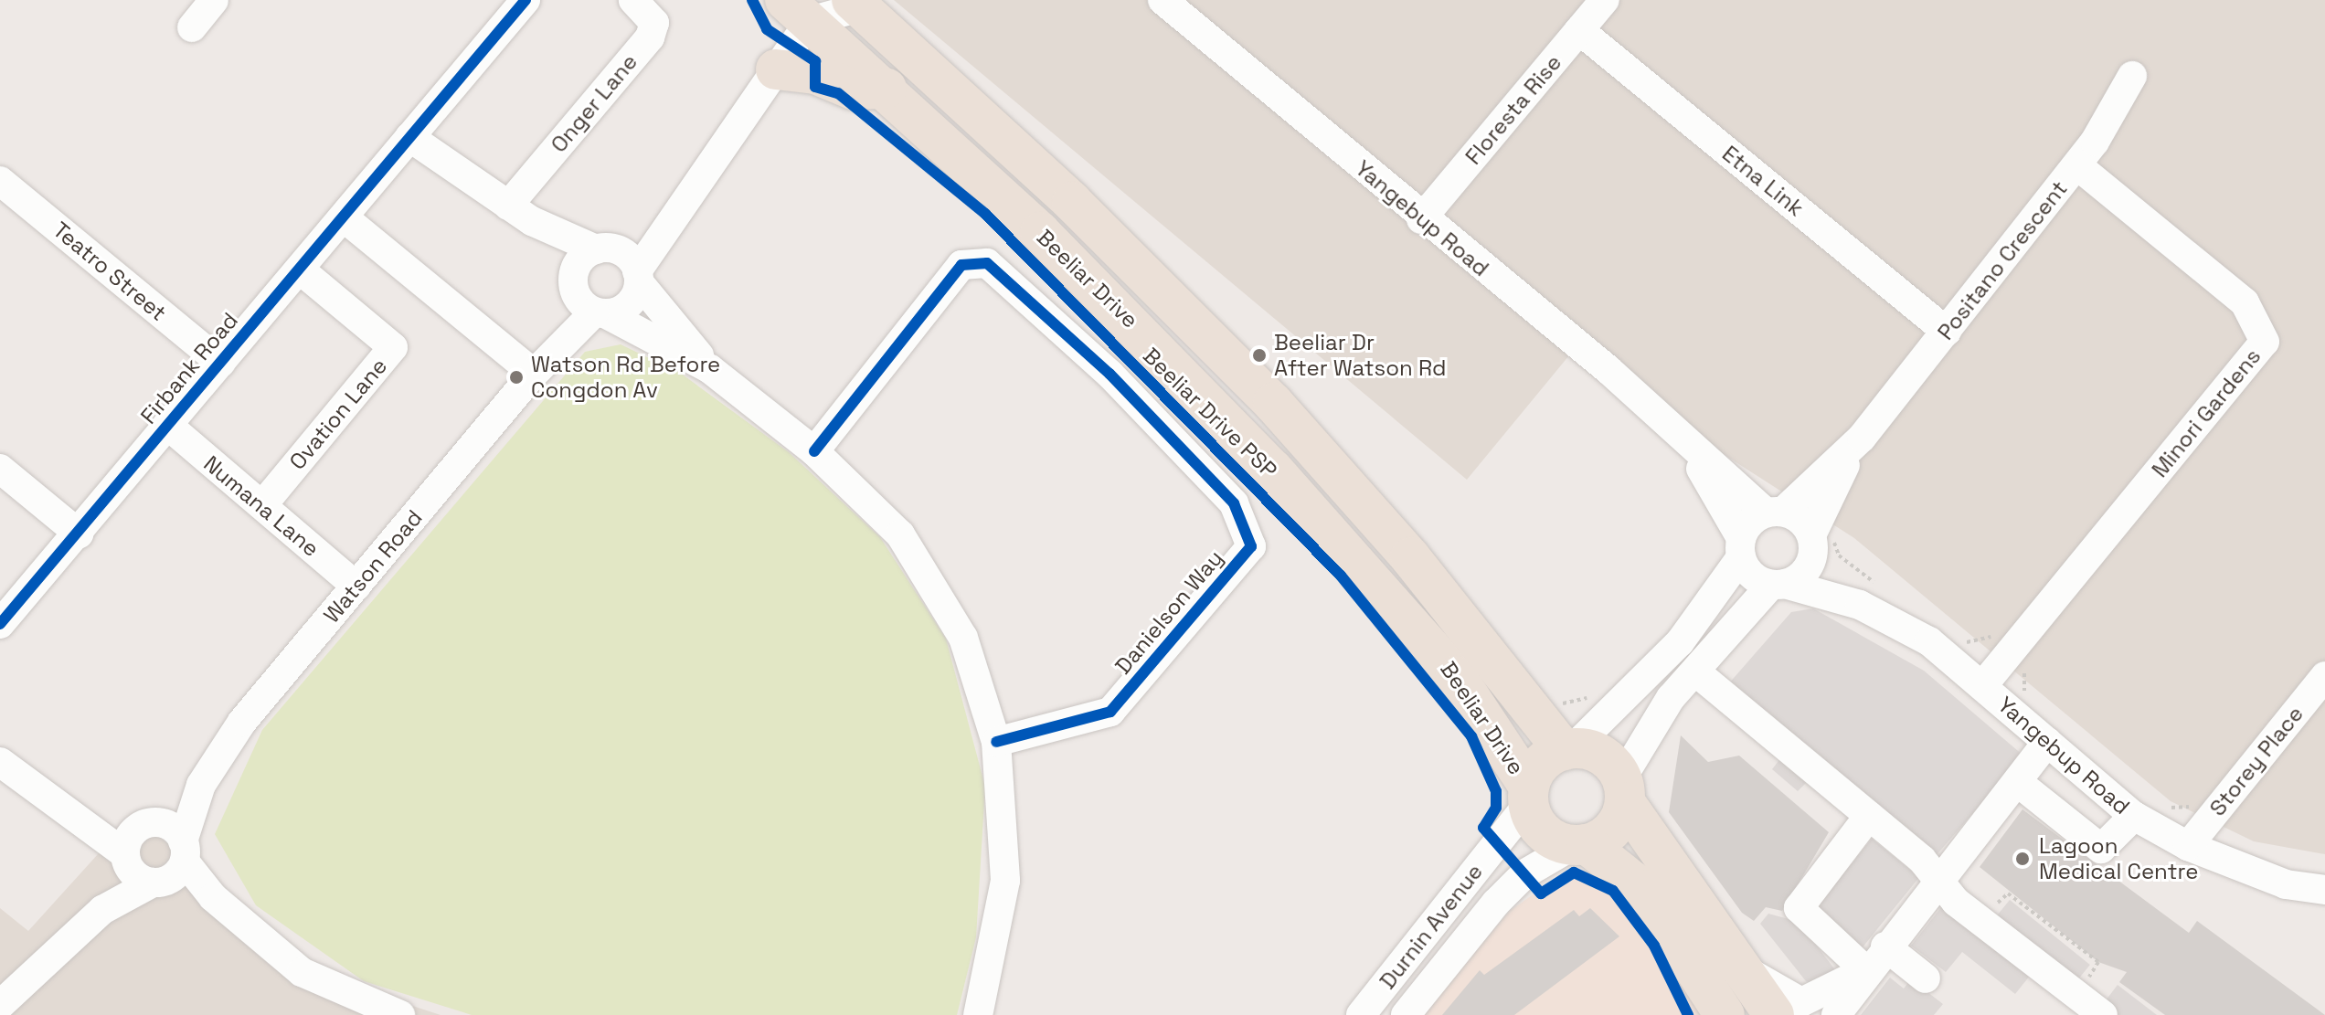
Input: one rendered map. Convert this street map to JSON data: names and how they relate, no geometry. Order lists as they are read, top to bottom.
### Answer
{
  "streets": {
    "highway": ["Beeliar Drive"],
    "street": [
      "Onger Lane",
      "Floresta Rise",
      "Etna Link",
      "Yangebup Road",
      "Positano Crescent",
      "Teatro Street",
      "Firbank Road",
      "Minori Gardens",
      "Ovation Lane",
      "Numana Lane",
      "Watson Road",
      "Danielson Way",
      "Storey Place",
      "Durnin Avenue"
    ],
    "cycle path": ["Beeliar Drive PSP"]
  },
  "crossings": [
    ["Floresta Rise", "Etna Link"],
    ["Floresta Rise", "Yangebup Road"],
    ["Etna Link", "Positano Crescent"],
    ["Yangebup Road", "Positano Crescent"],
    ["Yangebup Road", "Minori Gardens"],
    ["Yangebup Road", "Storey Place"],
    ["Positano Crescent", "Minori Gardens"],
    ["Teatro Street", "Firbank Road"],
    ["Beeliar Drive", "Durnin Avenue"],
    ["Firbank Road", "Ovation Lane"],
    ["Firbank Road", "Numana Lane"],
    ["Ovation Lane", "Numana Lane"],
    ["Numana Lane", "Watson Road"]
  ],
  "places": ["Beeliar Dr After Watson Rd", "Watson Rd Before Congdon Av", "Lagoon Medical Centre"]
}
